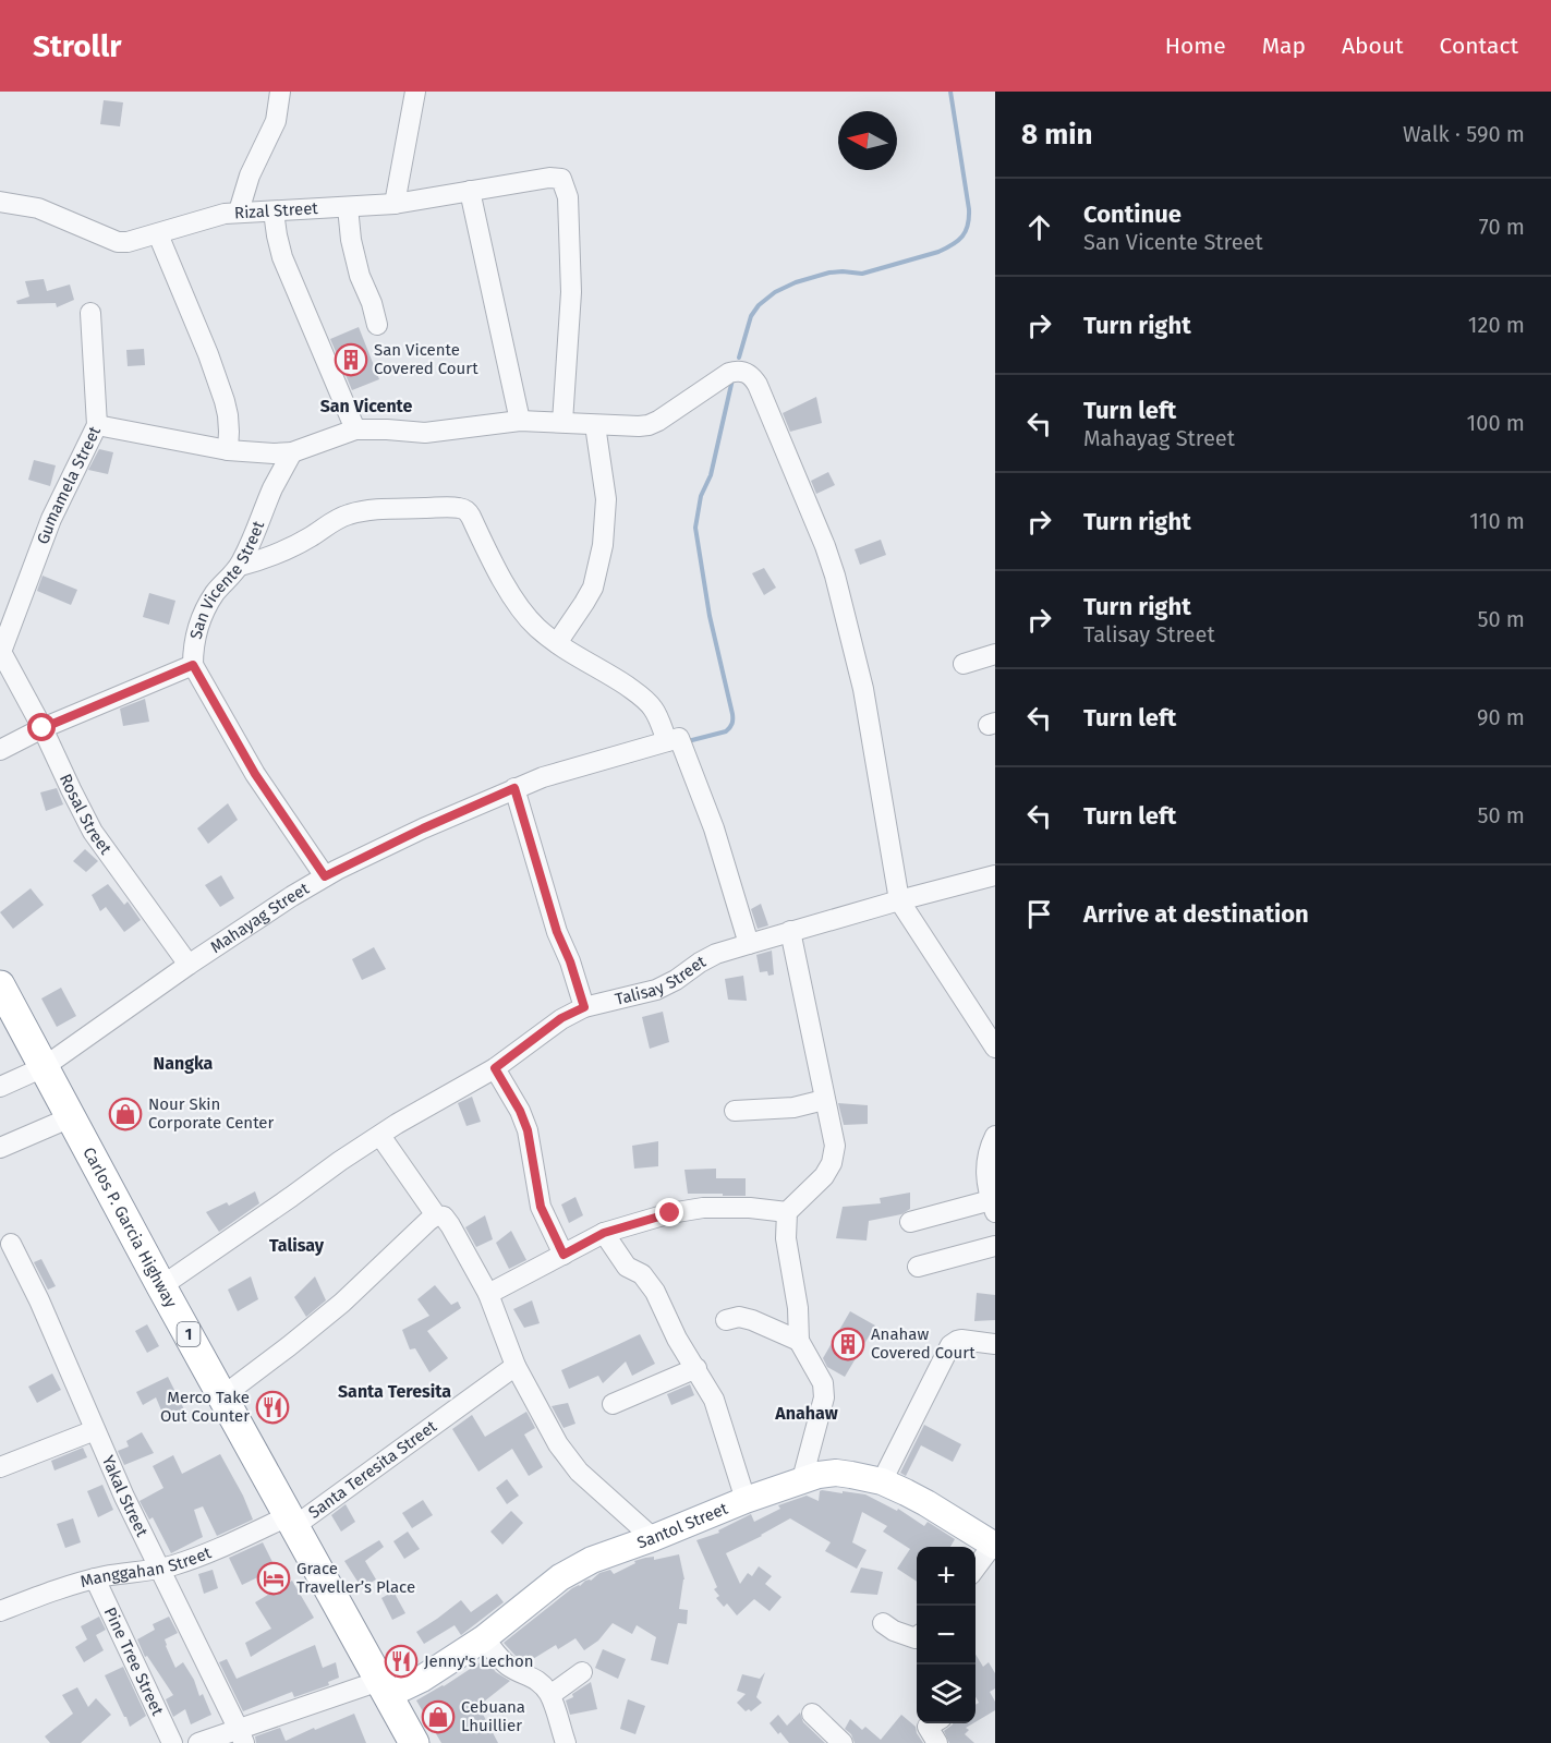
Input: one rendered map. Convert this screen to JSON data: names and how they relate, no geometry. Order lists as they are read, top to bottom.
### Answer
{
  "streets": {
    "highway": ["Carlos P. Garcia Highway", "1"],
    "main road": ["Santol Street"],
    "street": [
      "Rizal Street",
      "Gumamela Street",
      "San Vicente Street",
      "Rosal Street",
      "Mahayag Street",
      "Talisay Street",
      "Santa Teresita Street",
      "Yakal Street",
      "Manggahan Street",
      "Pine Tree Street"
    ]
  },
  "crossings": [
    ["Gumamela Street", "Rosal Street"],
    ["San Vicente Street", "Rosal Street"],
    ["Rosal Street", "Mahayag Street"],
    ["Mahayag Street", "Carlos P. Garcia Highway"],
    ["Talisay Street", "Carlos P. Garcia Highway"],
    ["Carlos P. Garcia Highway", "Santa Teresita Street"],
    ["Carlos P. Garcia Highway", "Santol Street"],
    ["Carlos P. Garcia Highway", "Manggahan Street"],
    ["Santa Teresita Street", "Manggahan Street"],
    ["Yakal Street", "Manggahan Street"],
    ["Manggahan Street", "Pine Tree Street"]
  ],
  "districts": [
    "San Vicente",
    "Nangka",
    "Talisay",
    "Santa Teresita",
    "Anahaw"
  ],
  "places": {
    "building": ["San Vicente Covered Court", "Anahaw Covered Court"],
    "shop": ["Nour Skin Corporate Center", "Cebuana Lhuillier"],
    "restaurant": ["Merco Take Out Counter", "Jenny's Lechon"],
    "hotel": ["Grace Traveller’s Place"]
  },
  "north": "left",
  "page": {
    "header": "Strollr",
    "nav": [
      "Home",
      "Map",
      "About",
      "Contact"
    ],
    "heading": ["8 min", "Walk · 590 m"],
    "list": [
      ["Continue", "San Vicente Street", "70 m"],
      ["Turn right", "120 m"],
      ["Turn left", "Mahayag Street", "100 m"],
      ["Turn right", "110 m"],
      ["Turn right", "Talisay Street", "50 m"],
      ["Turn left", "90 m"],
      ["Turn left", "50 m"],
      "Arrive at destination"
    ],
    "map_buttons": ["+", "−"]
  }
}
